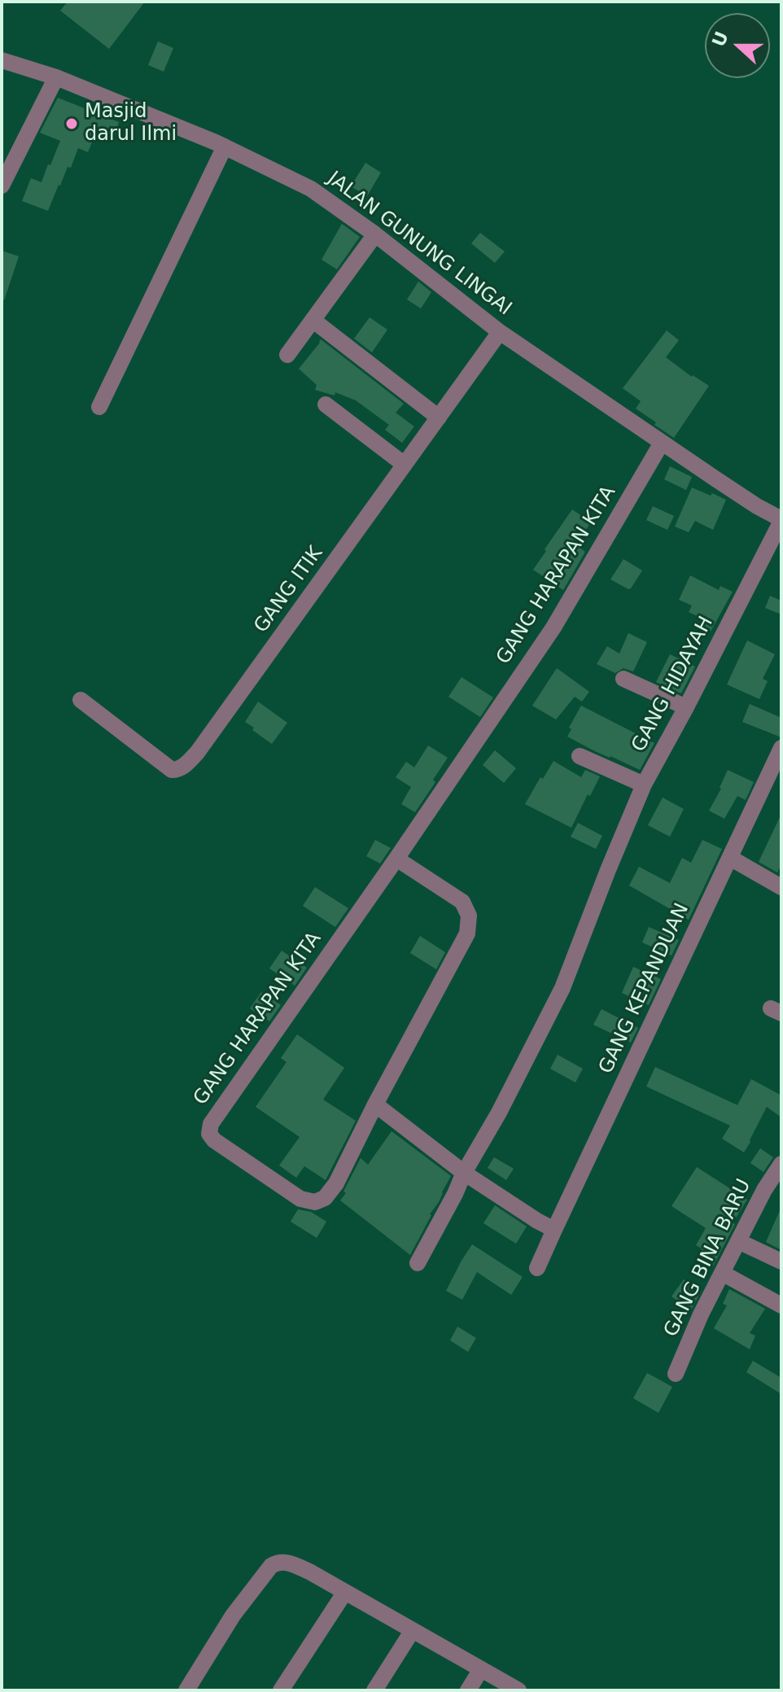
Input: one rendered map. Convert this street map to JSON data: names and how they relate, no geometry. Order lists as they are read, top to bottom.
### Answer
{
  "streets": {
    "street": [
      "JALAN GUNUNG LINGAI",
      "GANG HARAPAN KITA",
      "GANG ITIK",
      "GANG HIDAYAH",
      "GANG KEPANDUAN",
      "GANG BINA BARU"
    ]
  },
  "crossings": [
    ["JALAN GUNUNG LINGAI", "GANG HARAPAN KITA"],
    ["JALAN GUNUNG LINGAI", "GANG ITIK"],
    ["JALAN GUNUNG LINGAI", "GANG HIDAYAH"]
  ],
  "places": ["Masjid darul Ilmi"],
  "north": "left"
}
